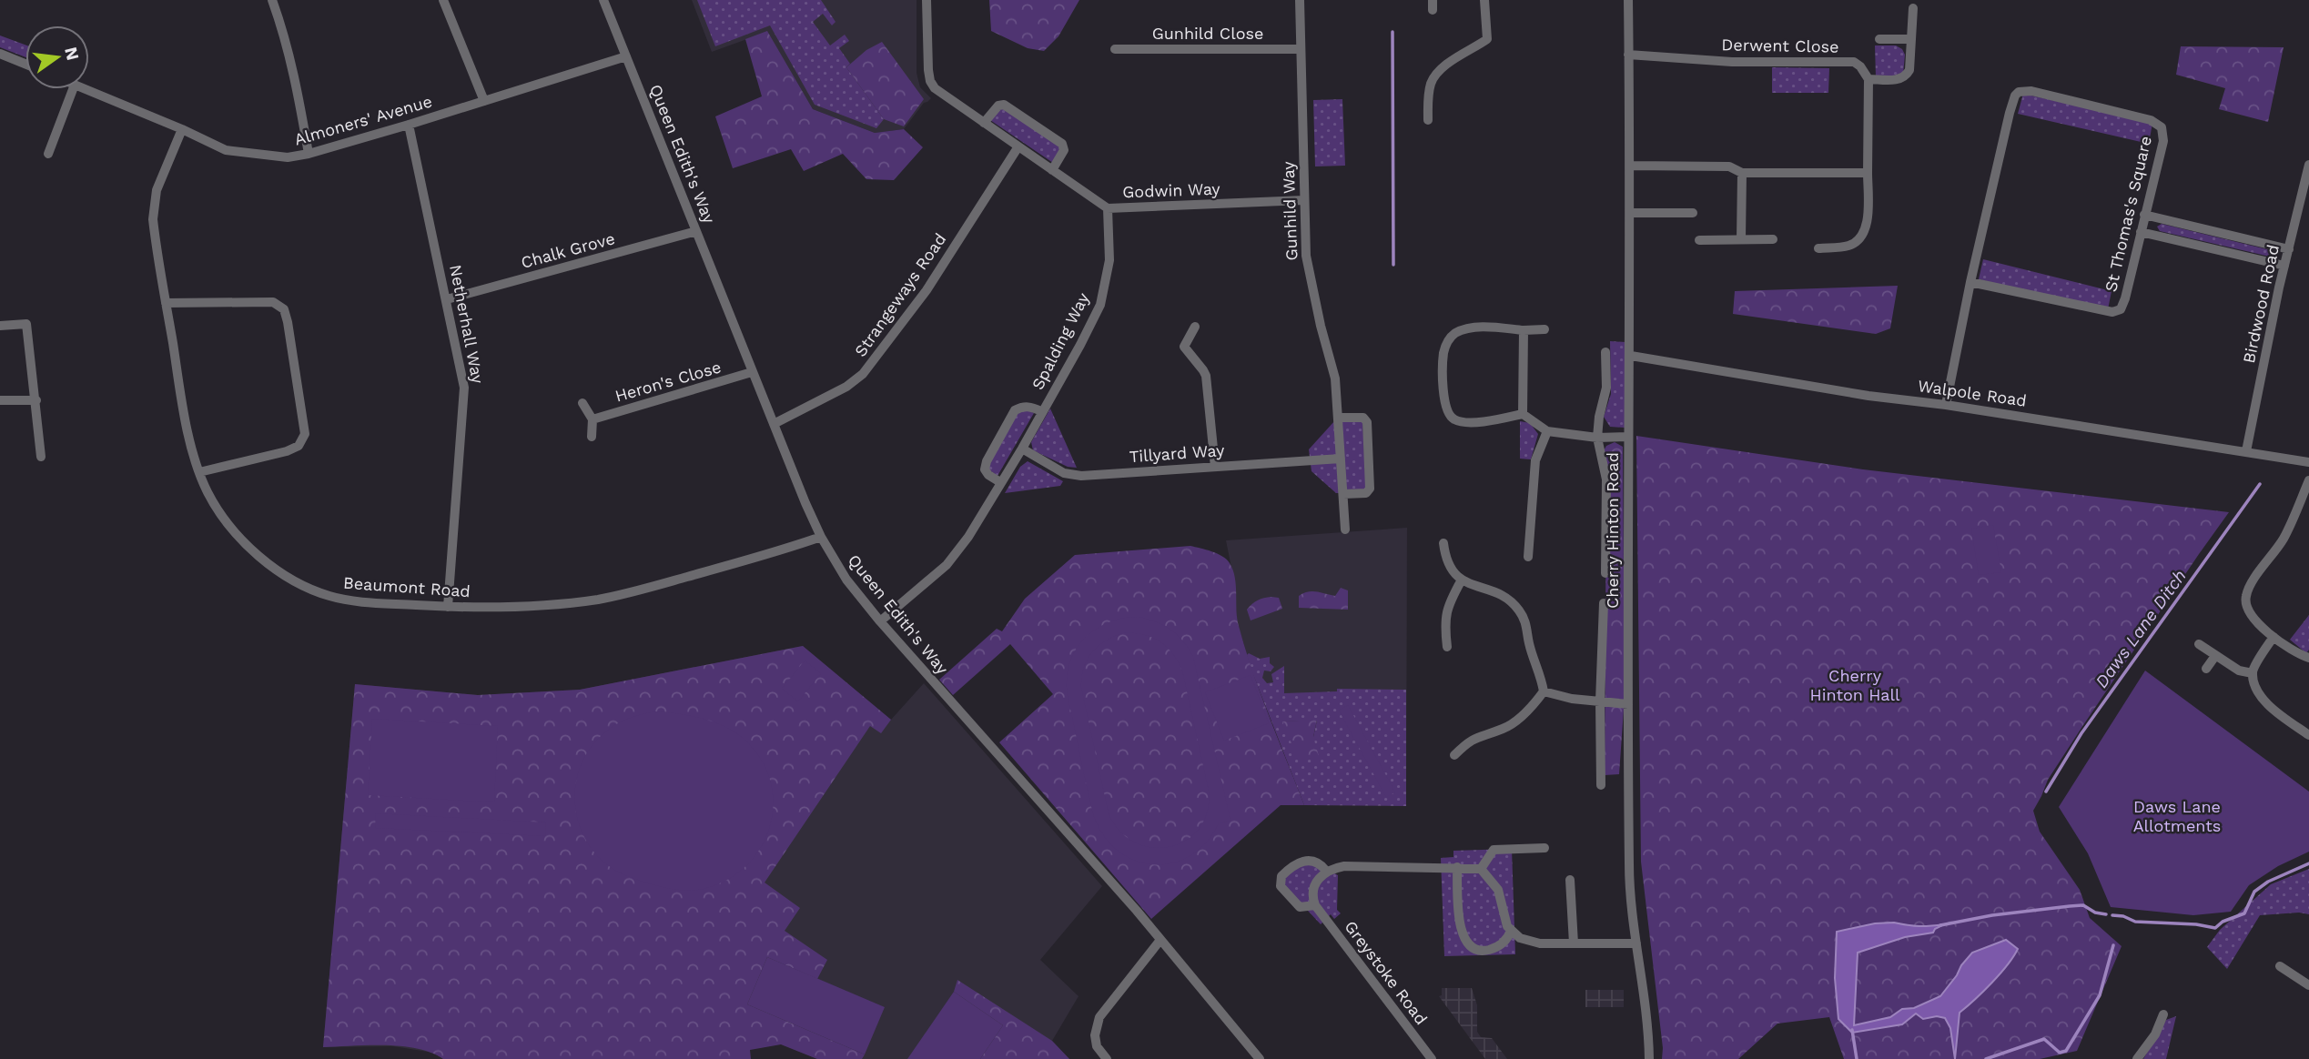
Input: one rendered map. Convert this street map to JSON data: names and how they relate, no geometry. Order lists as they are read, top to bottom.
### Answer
{
  "streets": {
    "street": [
      "Gunhild Close",
      "Derwent Close",
      "Almoners' Avenue",
      "Queen Edith's Way",
      "Godwin Way",
      "Gunhild Way",
      "St Thomas's Square",
      "Chalk Grove",
      "Strangeways Road",
      "Birdwood Road",
      "Netherhall Way",
      "Spalding Way",
      "Heron's Close",
      "Walpole Road",
      "Tillyard Way",
      "Cherry Hinton Road",
      "Beaumont Road",
      "Greystoke Road"
    ]
  },
  "crossings": [
    ["Gunhild Close", "Gunhild Way"],
    ["Derwent Close", "Cherry Hinton Road"],
    ["Almoners' Avenue", "Queen Edith's Way"],
    ["Almoners' Avenue", "Netherhall Way"],
    ["Almoners' Avenue", "Beaumont Road"],
    ["Queen Edith's Way", "Chalk Grove"],
    ["Queen Edith's Way", "Strangeways Road"],
    ["Queen Edith's Way", "Spalding Way"],
    ["Queen Edith's Way", "Heron's Close"],
    ["Queen Edith's Way", "Beaumont Road"],
    ["Godwin Way", "Gunhild Way"],
    ["Godwin Way", "Strangeways Road"],
    ["Godwin Way", "Spalding Way"],
    ["Gunhild Way", "Tillyard Way"],
    ["St Thomas's Square", "Walpole Road"],
    ["Chalk Grove", "Netherhall Way"],
    ["Birdwood Road", "Walpole Road"],
    ["Netherhall Way", "Beaumont Road"],
    ["Spalding Way", "Tillyard Way"],
    ["Walpole Road", "Cherry Hinton Road"]
  ],
  "water": ["Daws Lane Ditch"],
  "parks": ["Cherry Hinton Hall", "Daws Lane Allotments"],
  "north": "right"
}
